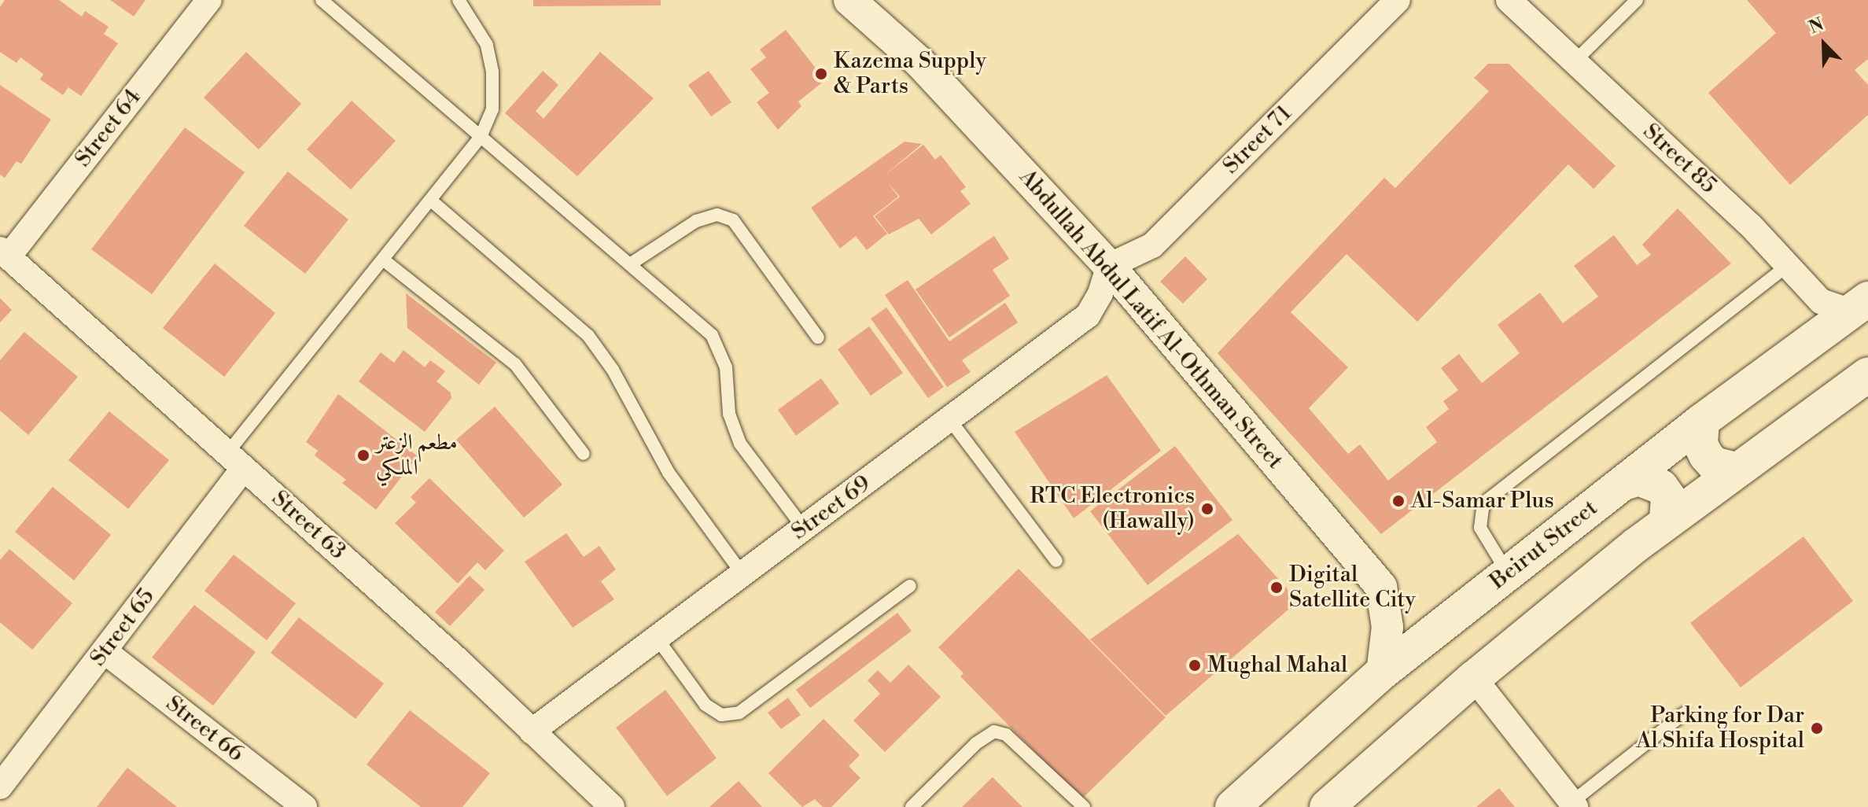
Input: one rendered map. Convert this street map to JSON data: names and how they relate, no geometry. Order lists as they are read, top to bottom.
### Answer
{
  "streets": {
    "main road": ["Beirut Street"],
    "street": [
      "Street 64",
      "Street 71",
      "Street 85",
      "Abdullah Abdul Latif Al-Othman Street",
      "Street 69",
      "Street 63",
      "Street 65",
      "Street 66"
    ]
  },
  "crossings": [
    ["Street 64", "Street 63"],
    ["Street 71", "Abdullah Abdul Latif Al-Othman Street"],
    ["Street 71", "Street 69"],
    ["Street 85", "Beirut Street"],
    ["Abdullah Abdul Latif Al-Othman Street", "Street 69"],
    ["Abdullah Abdul Latif Al-Othman Street", "Beirut Street"],
    ["Street 69", "Street 63"],
    ["Street 63", "Street 65"],
    ["Street 65", "Street 66"]
  ],
  "places": [
    "Kazema Supply & Parts",
    "مطعم الزعتر الملكي",
    "Al-Samar Plus",
    "RTC Electronics (Hawally)",
    "Digital Satellite City",
    "Mughal Mahal",
    "Parking for Dar Al Shifa Hospital"
  ],
  "north": "top left"
}
